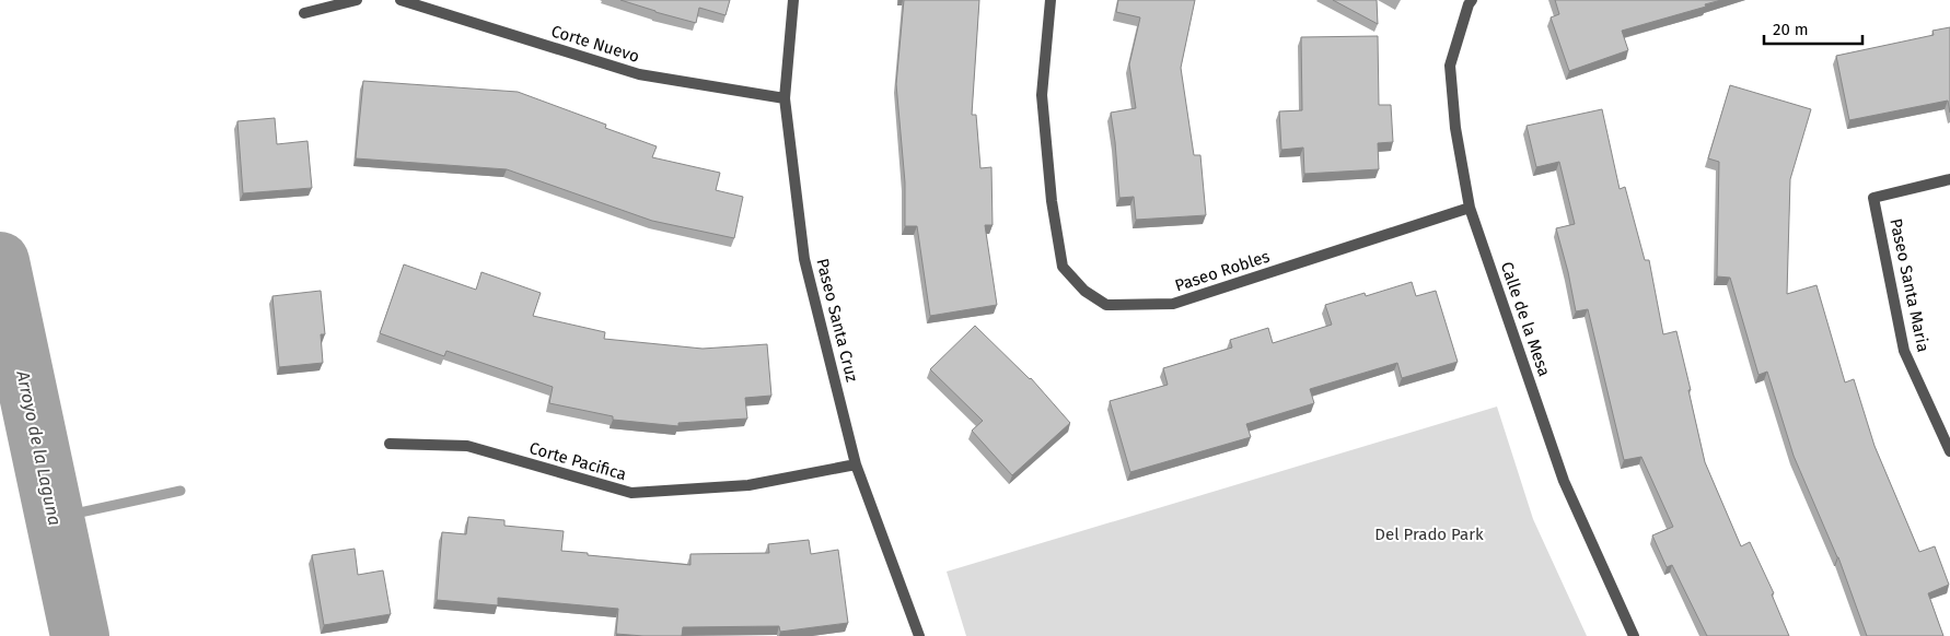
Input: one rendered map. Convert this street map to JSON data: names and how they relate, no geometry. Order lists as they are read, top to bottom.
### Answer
{
  "streets": {
    "street": [
      "Corte Nuevo",
      "Paseo Robles",
      "Paseo Santa Maria",
      "Calle de la Mesa",
      "Paseo Santa Cruz",
      "Corte Pacifica"
    ]
  },
  "crossings": [
    ["Corte Nuevo", "Paseo Santa Cruz"],
    ["Paseo Robles", "Calle de la Mesa"],
    ["Paseo Santa Cruz", "Corte Pacifica"]
  ],
  "water": ["Arroyo de la Laguna"],
  "parks": ["Del Prado Park"],
  "scale_bar": "20 m"
}
